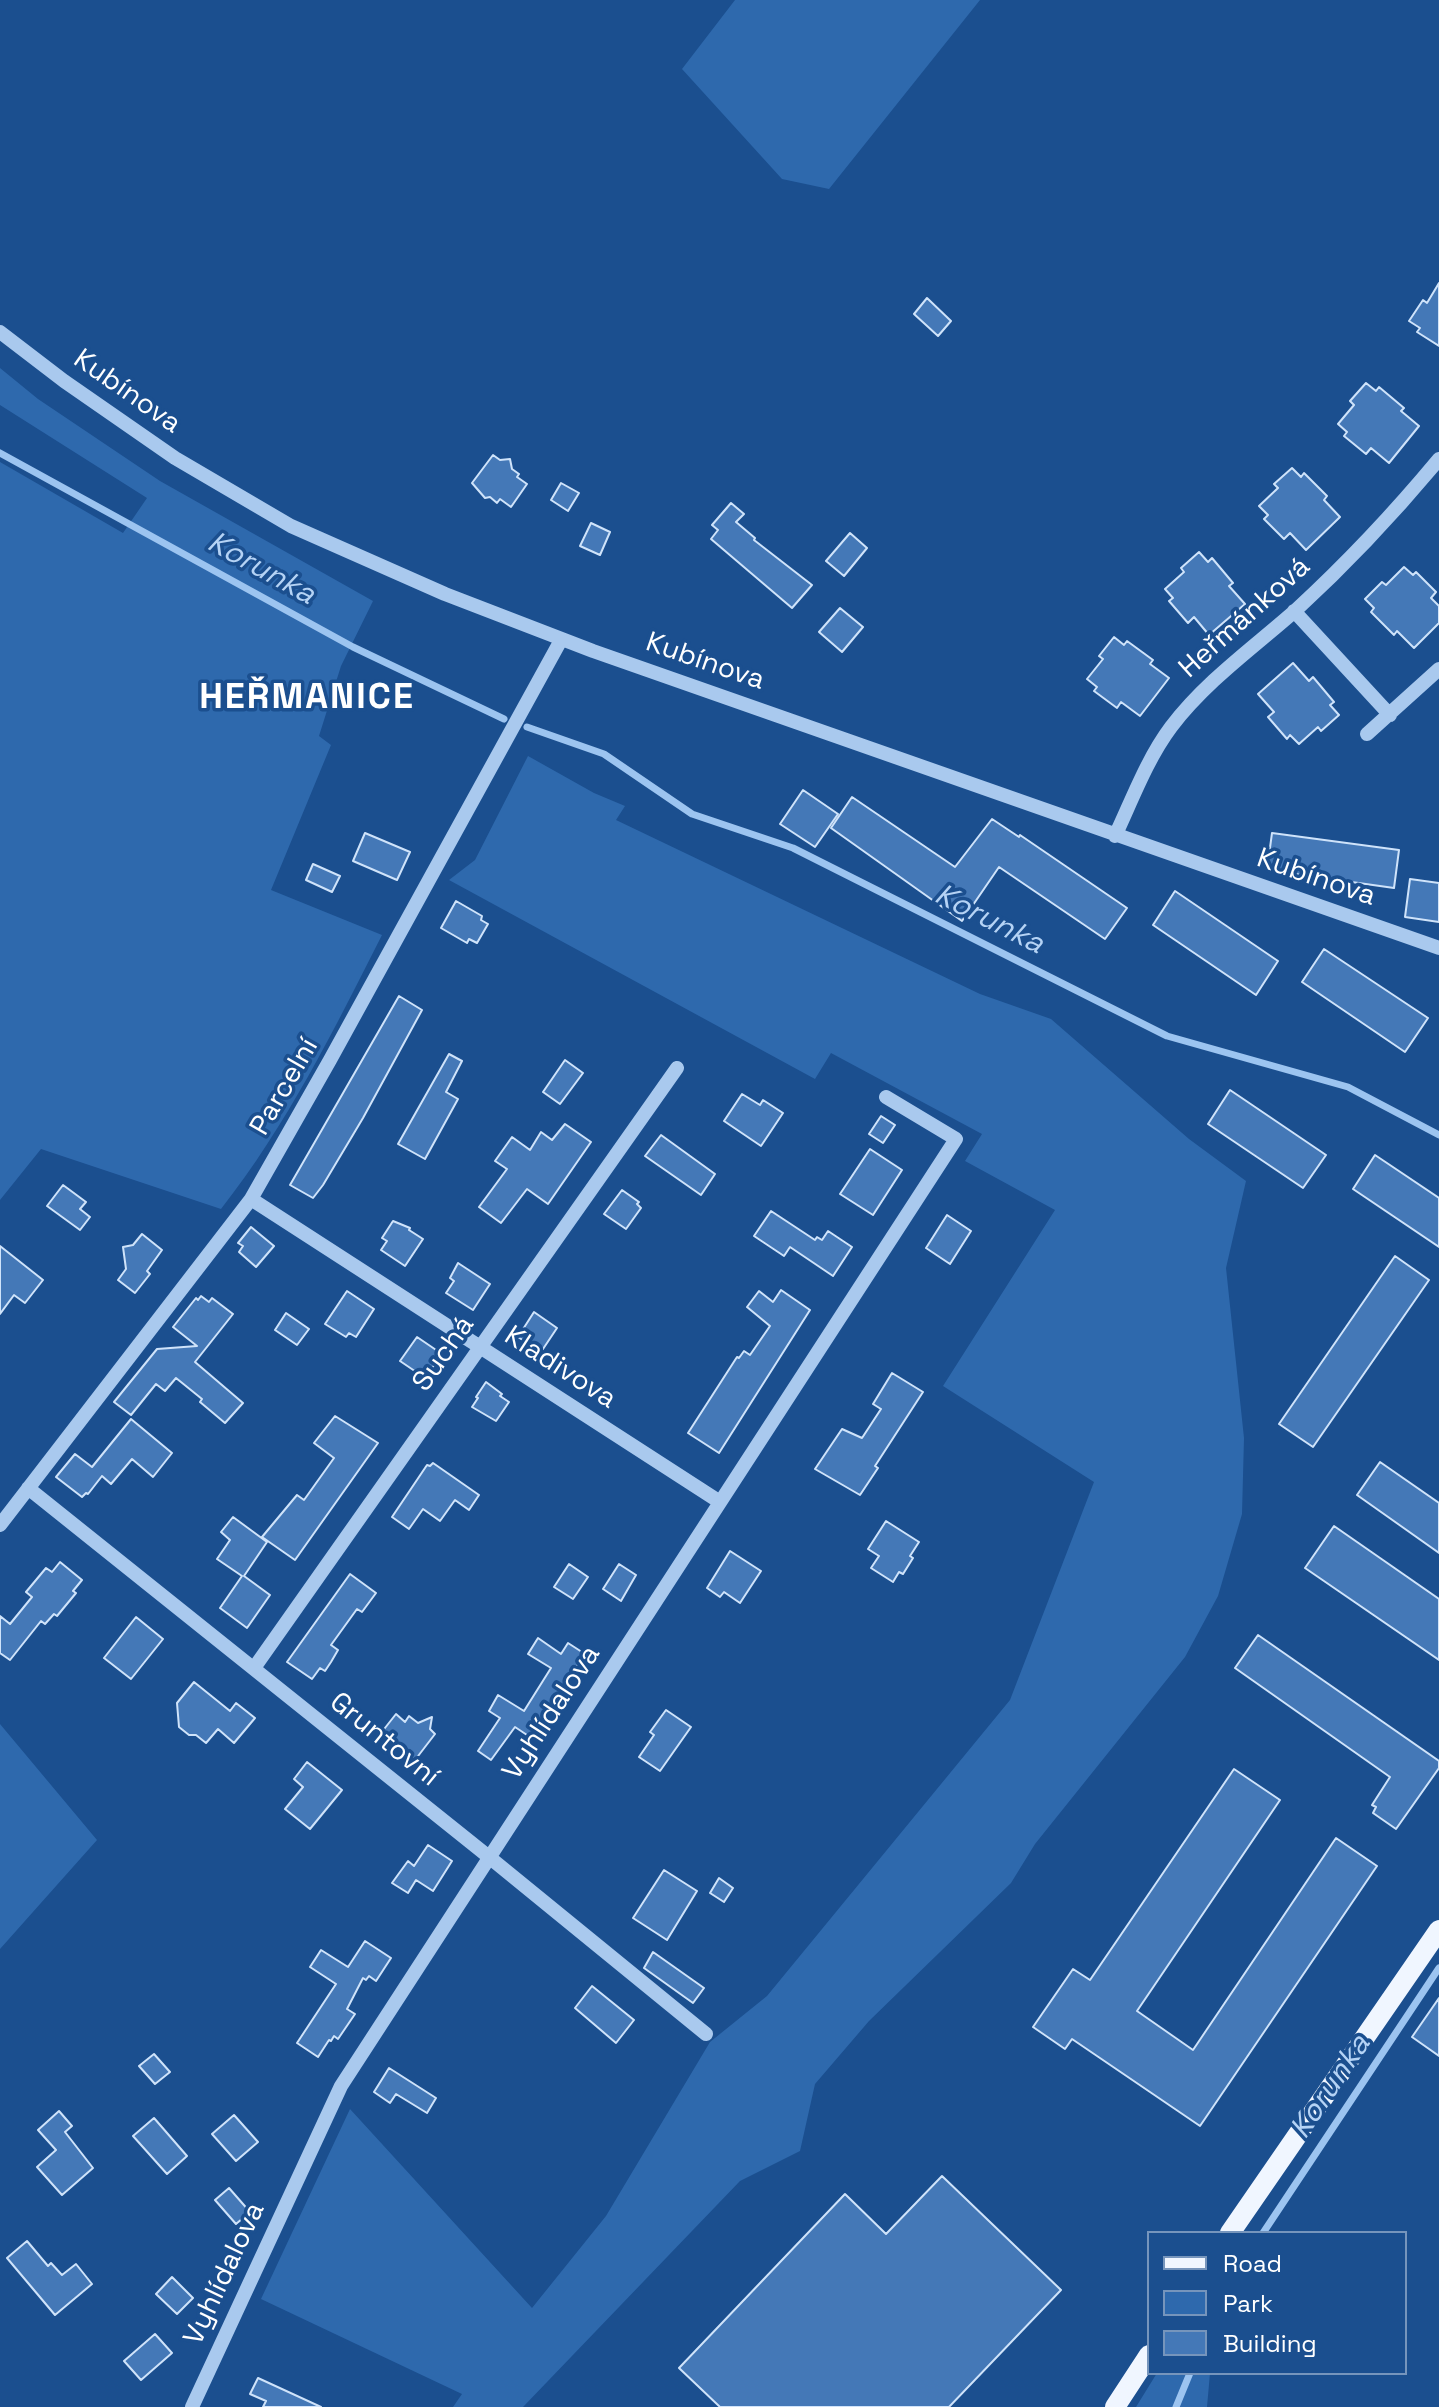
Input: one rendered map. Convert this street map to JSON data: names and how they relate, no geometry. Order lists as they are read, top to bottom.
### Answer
{
  "streets": {
    "street": [
      "Kubínova",
      "Heřmánková",
      "Parcelní",
      "Suchá",
      "Kladivova",
      "Vyhlídalova",
      "Gruntovní"
    ]
  },
  "crossings": [
    ["Kubínova", "Heřmánková"],
    ["Kubínova", "Parcelní"],
    ["Parcelní", "Kladivova"],
    ["Parcelní", "Gruntovní"],
    ["Suchá", "Kladivova"],
    ["Suchá", "Gruntovní"],
    ["Kladivova", "Vyhlídalova"],
    ["Vyhlídalova", "Gruntovní"]
  ],
  "districts": ["HEŘMANICE"],
  "water": ["Korunka"],
  "legend": ["Road", "Park", "Building"]
}
